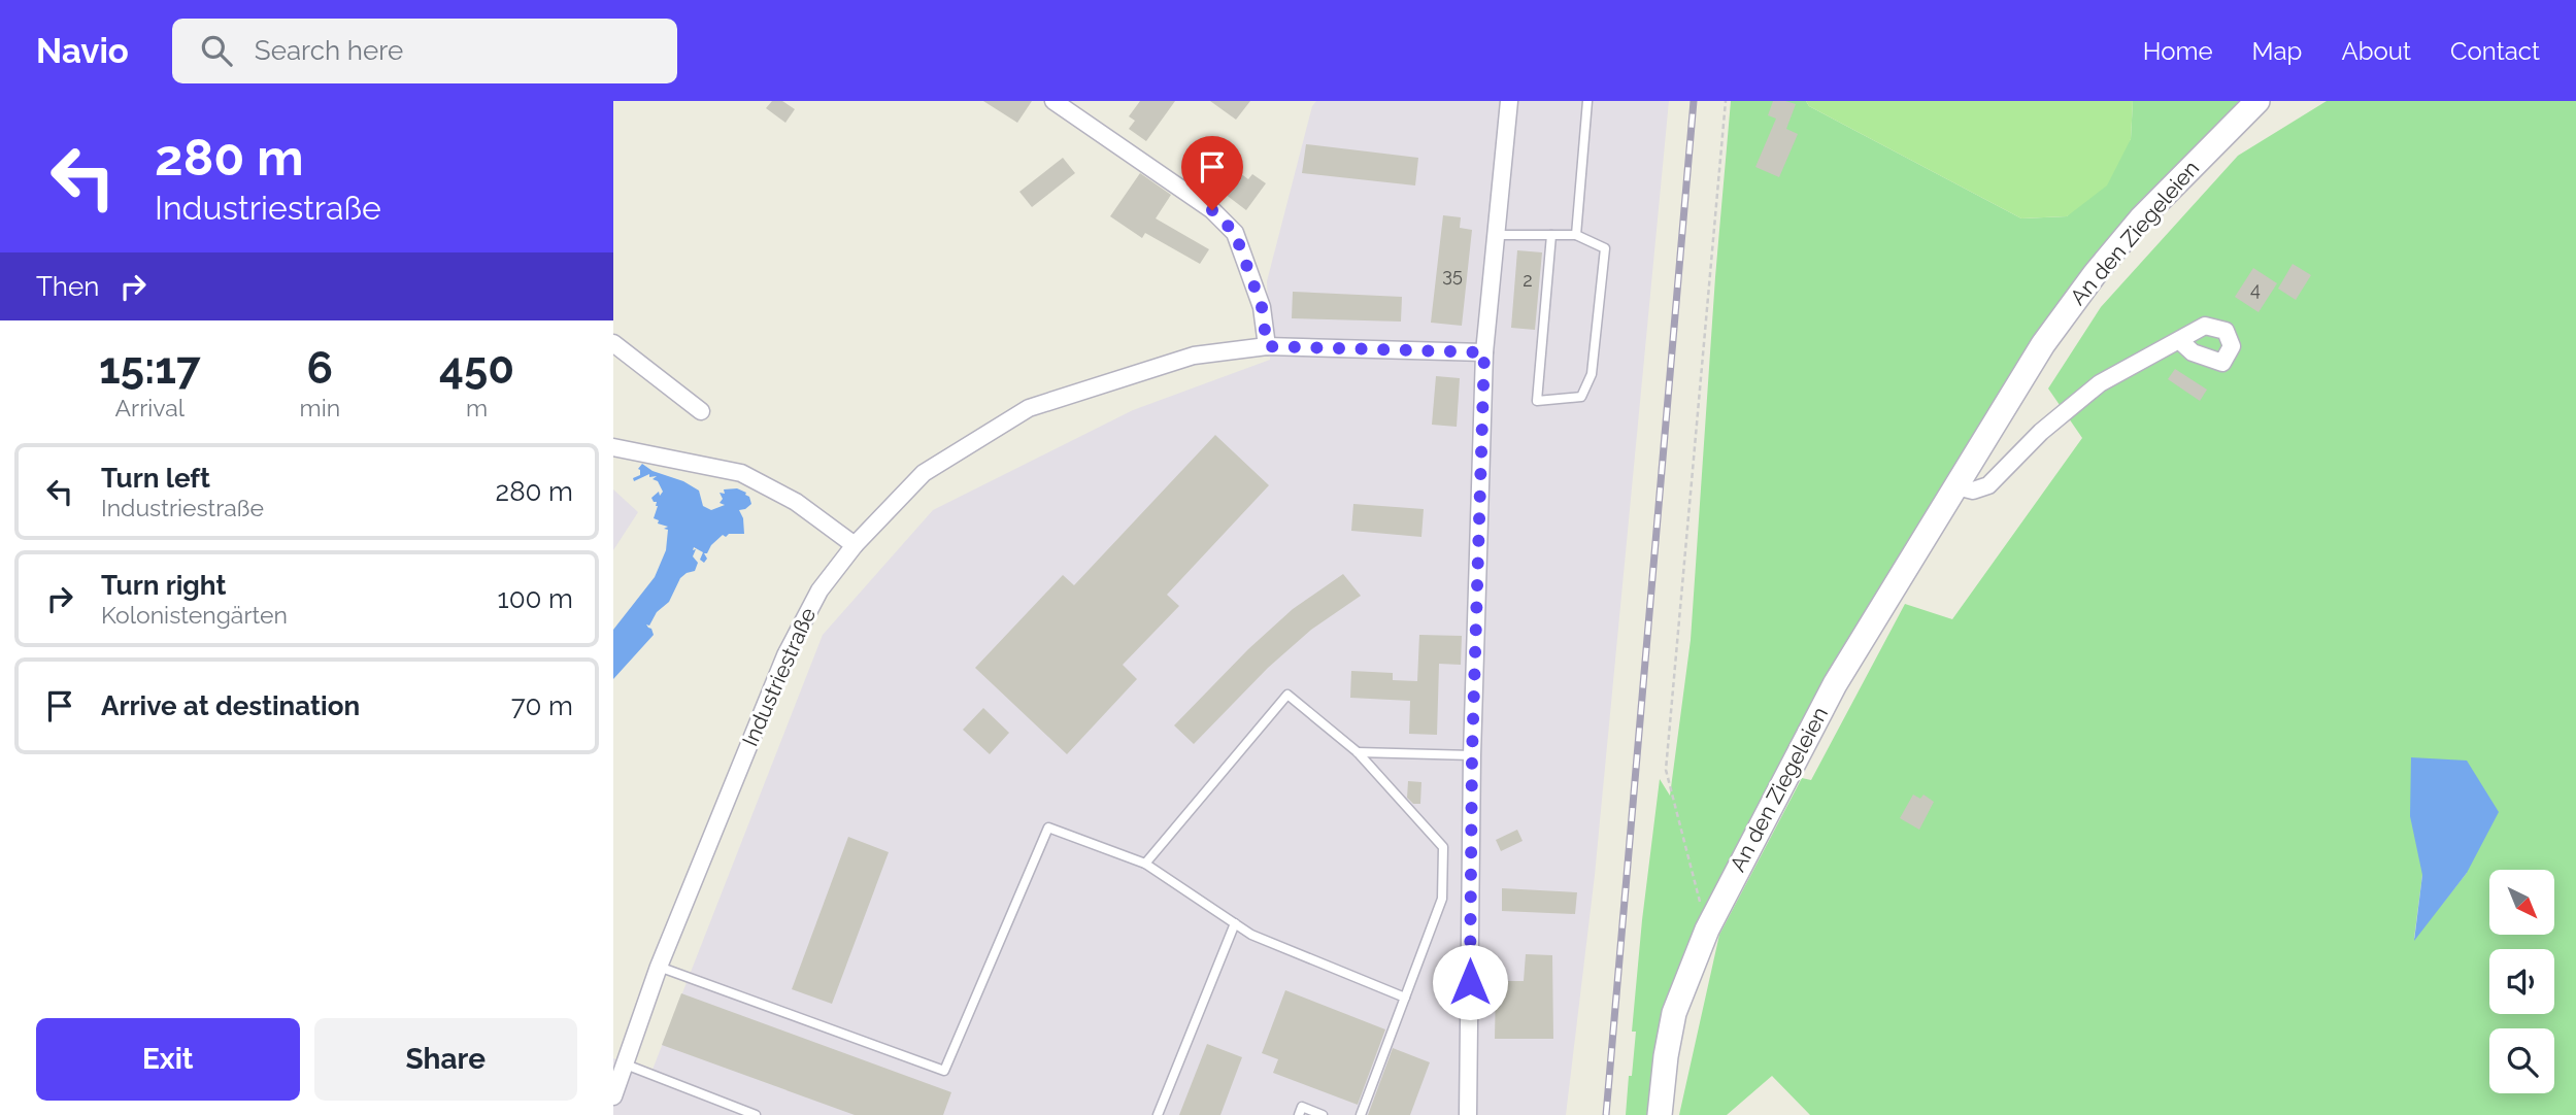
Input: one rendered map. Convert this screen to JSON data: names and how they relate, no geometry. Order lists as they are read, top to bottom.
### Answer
{
  "streets": {
    "street": ["An den Ziegeleien", "Industriestraße"]
  },
  "house_numbers": ["35", "2", "4"],
  "north": "bottom right",
  "page": {
    "header": "Navio",
    "search": "Search here",
    "nav": [
      "Home",
      "Map",
      "About",
      "Contact"
    ],
    "turn": ["280 m", "Industriestraße"],
    "then": "Then",
    "eta": [
      "15:17",
      "Arrival",
      "6",
      "min",
      "450",
      "m"
    ],
    "list": [
      {
        "name": "Turn left",
        "note": "Industriestraße",
        "value": "280 m"
      },
      {
        "name": "Turn right",
        "note": "Kolonistengärten",
        "value": "100 m"
      },
      {
        "name": "Arrive at destination",
        "value": "70 m"
      }
    ],
    "buttons": ["Exit", "Share"]
  }
}
